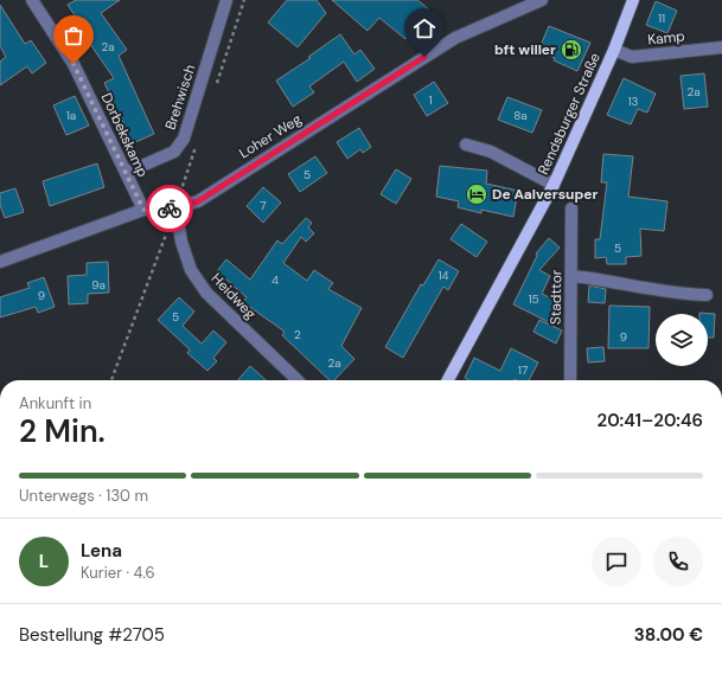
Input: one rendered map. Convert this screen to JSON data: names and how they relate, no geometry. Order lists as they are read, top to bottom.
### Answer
{
  "streets": {
    "main road": ["Rendsburger Straße"],
    "street": [
      "Kamp",
      "Brehwisch",
      "Dorbekskamp",
      "Loher Weg",
      "Heidweg",
      "Stadttor"
    ]
  },
  "crossings": [
    ["Kamp", "Rendsburger Straße"],
    ["Brehwisch", "Dorbekskamp"],
    ["Dorbekskamp", "Loher Weg"],
    ["Loher Weg", "Heidweg"]
  ],
  "places": {
    "fuel station": ["bft willer"],
    "hotel": ["De Aalversuper"]
  },
  "house_numbers": [
    "11",
    "2a",
    "2a",
    "1",
    "13",
    "1a",
    "8a",
    "5",
    "7",
    "5",
    "14",
    "4",
    "9a",
    "9",
    "15",
    "5",
    "2",
    "9",
    "2a",
    "17"
  ],
  "page": {
    "heading": ["2 Min.", "Ankunft in", "20:41–20:46"],
    "panel": [
      "Lena",
      "Kurier · 4.6",
      "Bestellung #2705",
      "38.00 €"
    ],
    "bar": "Unterwegs · 130 m",
    "round": "L"
  }
}
